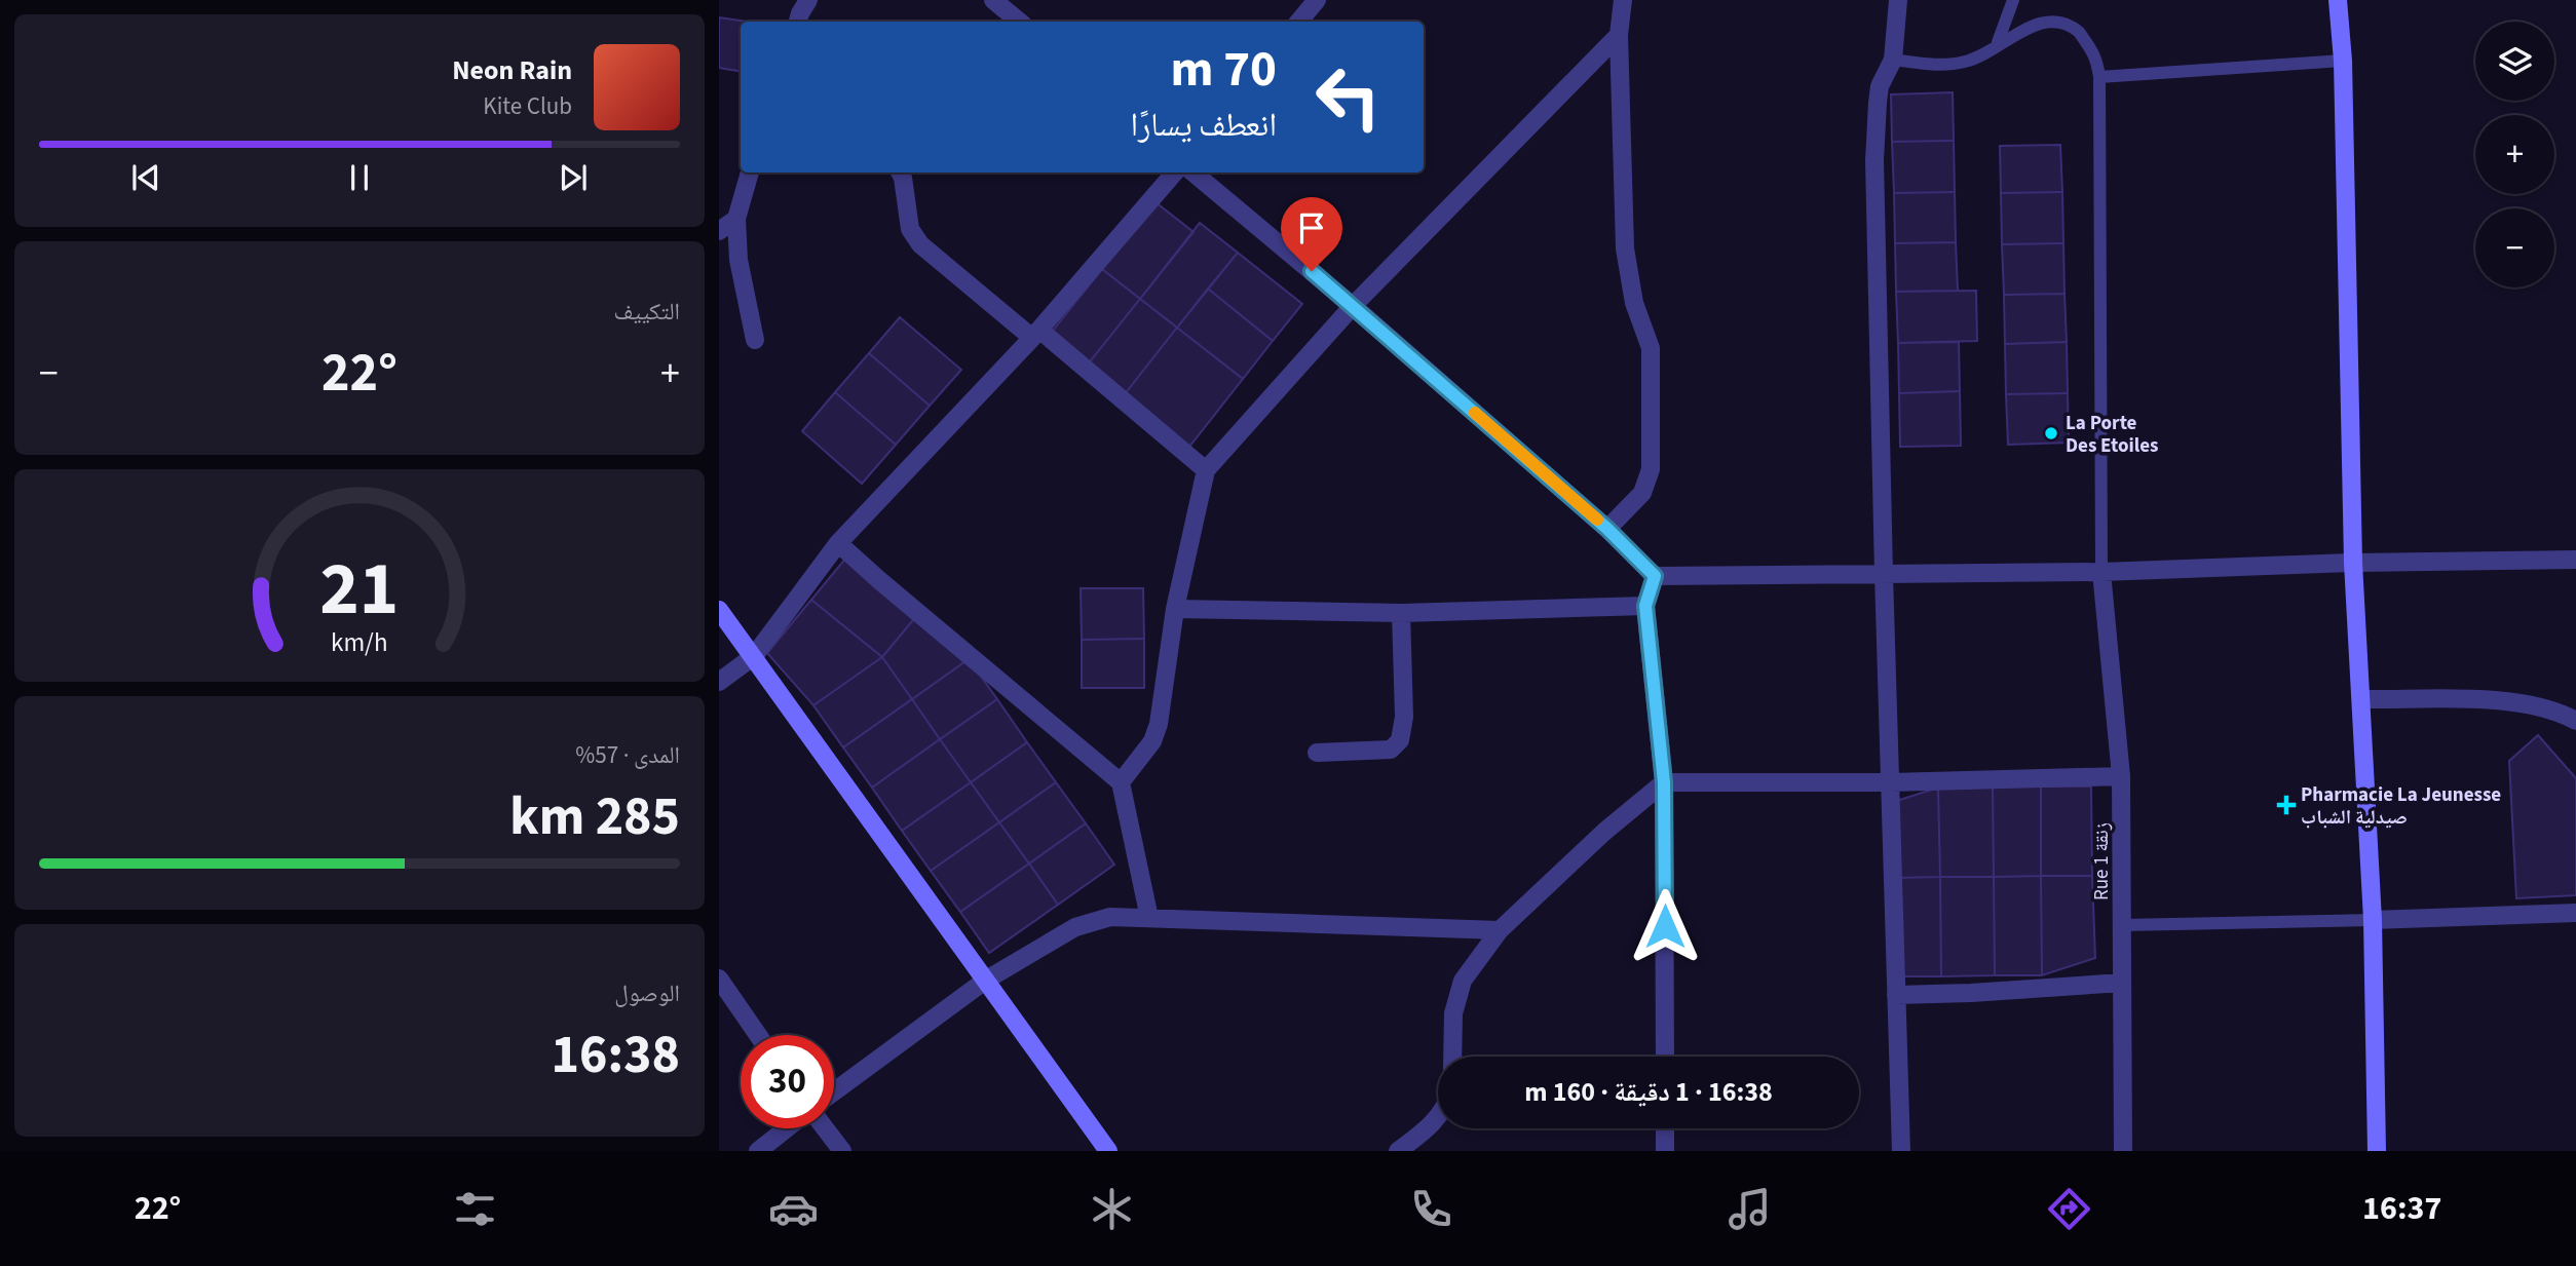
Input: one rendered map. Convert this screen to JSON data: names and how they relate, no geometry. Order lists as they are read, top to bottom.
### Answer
{
  "streets": {
    "street": ["Rue 1 زنقة"]
  },
  "places": {
    "other": ["La Porte Des Etoiles"],
    "health": ["Pharmacie La Jeunesse صيدلية الشباب"]
  },
  "page": {
    "map_buttons": ["+", "−"],
    "turn": ["70 m", "انعطف يسارًا"],
    "song": ["Neon Rain", "Kite Club"],
    "tile": [
      "التكييف",
      ["المدى · 57%", "285 km"],
      ["الوصول", "16:38"]
    ],
    "heat": ["−", "22°", "+"],
    "limit": "30",
    "trip": "16:38 · 1 دقيقة · 160 m",
    "tabs": ["16:37", "22°"],
    "gauge": ["21", "km/h"]
  }
}
